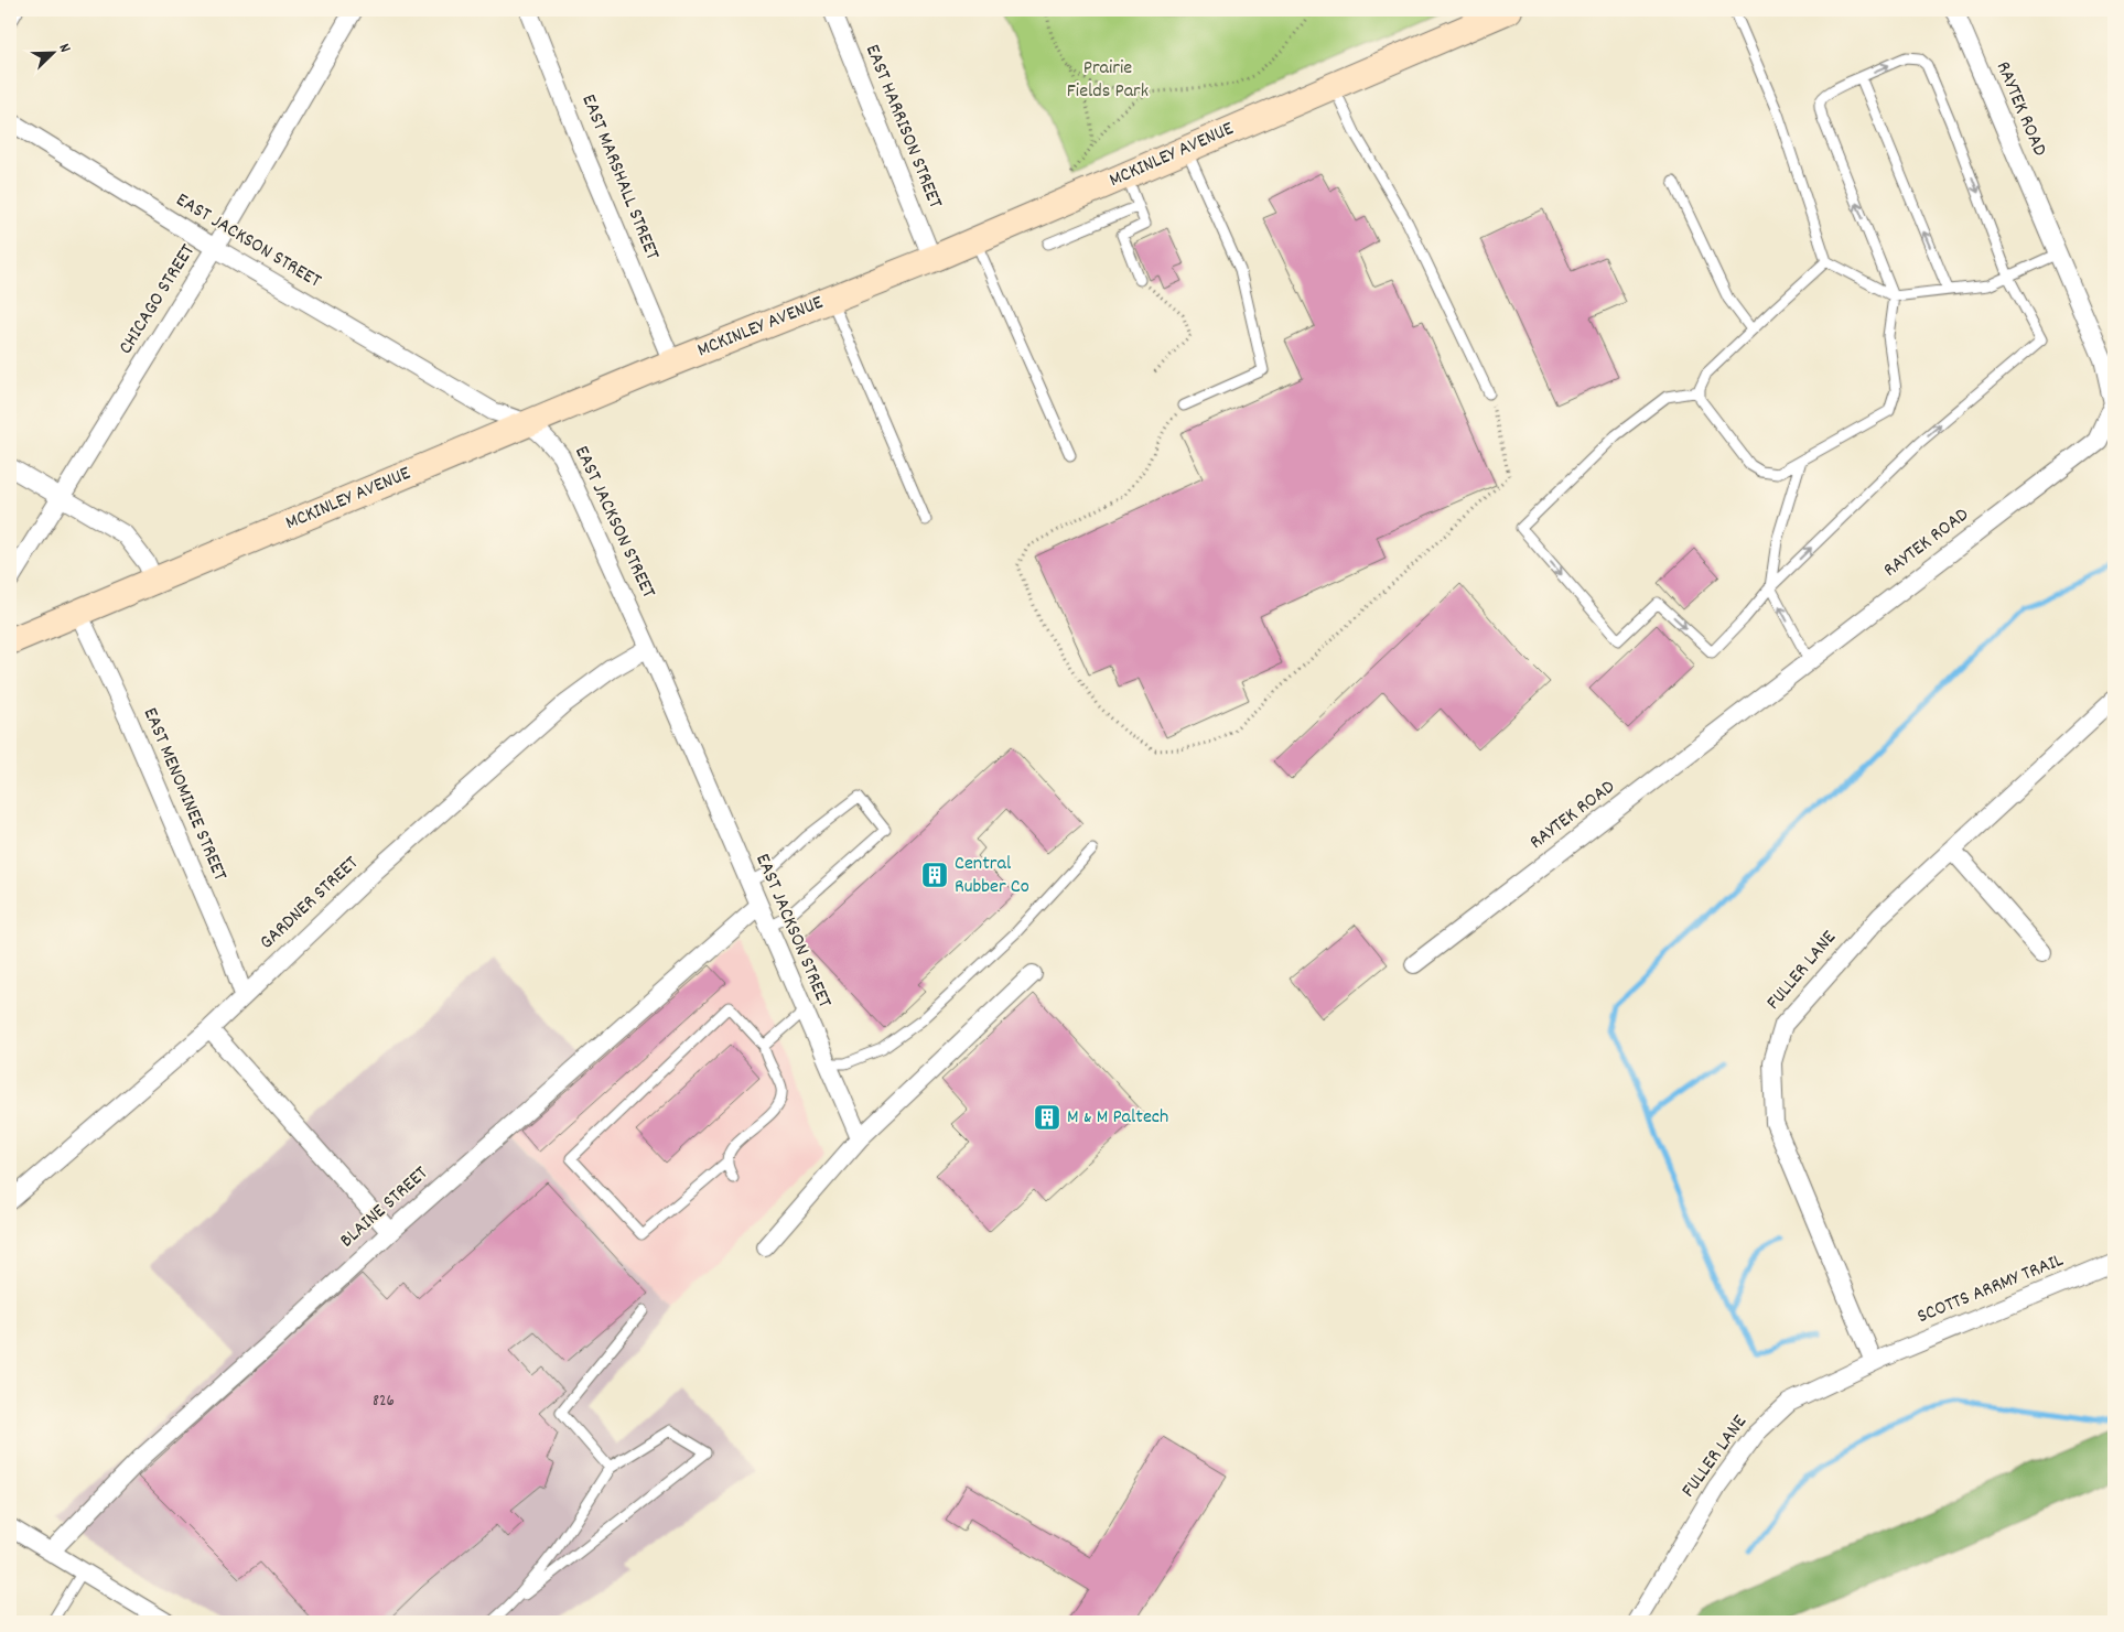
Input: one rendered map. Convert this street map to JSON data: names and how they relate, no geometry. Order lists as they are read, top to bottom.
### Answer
{
  "streets": {
    "street": [
      "RAYTEK ROAD",
      "EAST HARRISON STREET",
      "MCKINLEY AVENUE",
      "EAST MARSHALL STREET",
      "EAST JACKSON STREET",
      "CHICAGO STREET",
      "EAST MENOMINEE STREET",
      "GARDNER STREET",
      "FULLER LANE",
      "BLAINE STREET",
      "SCOTTS ARRMY TRAIL"
    ]
  },
  "crossings": [
    ["EAST HARRISON STREET", "MCKINLEY AVENUE"],
    ["MCKINLEY AVENUE", "EAST MARSHALL STREET"],
    ["MCKINLEY AVENUE", "EAST JACKSON STREET"],
    ["MCKINLEY AVENUE", "EAST MENOMINEE STREET"],
    ["EAST JACKSON STREET", "CHICAGO STREET"],
    ["EAST JACKSON STREET", "GARDNER STREET"],
    ["EAST JACKSON STREET", "BLAINE STREET"],
    ["EAST MENOMINEE STREET", "GARDNER STREET"],
    ["FULLER LANE", "SCOTTS ARRMY TRAIL"]
  ],
  "parks": ["Prairie Fields Park"],
  "places": {
    "building": ["Central Rubber Co", "M & M Paltech"]
  },
  "house_numbers": ["826"],
  "north": "top right"
}
